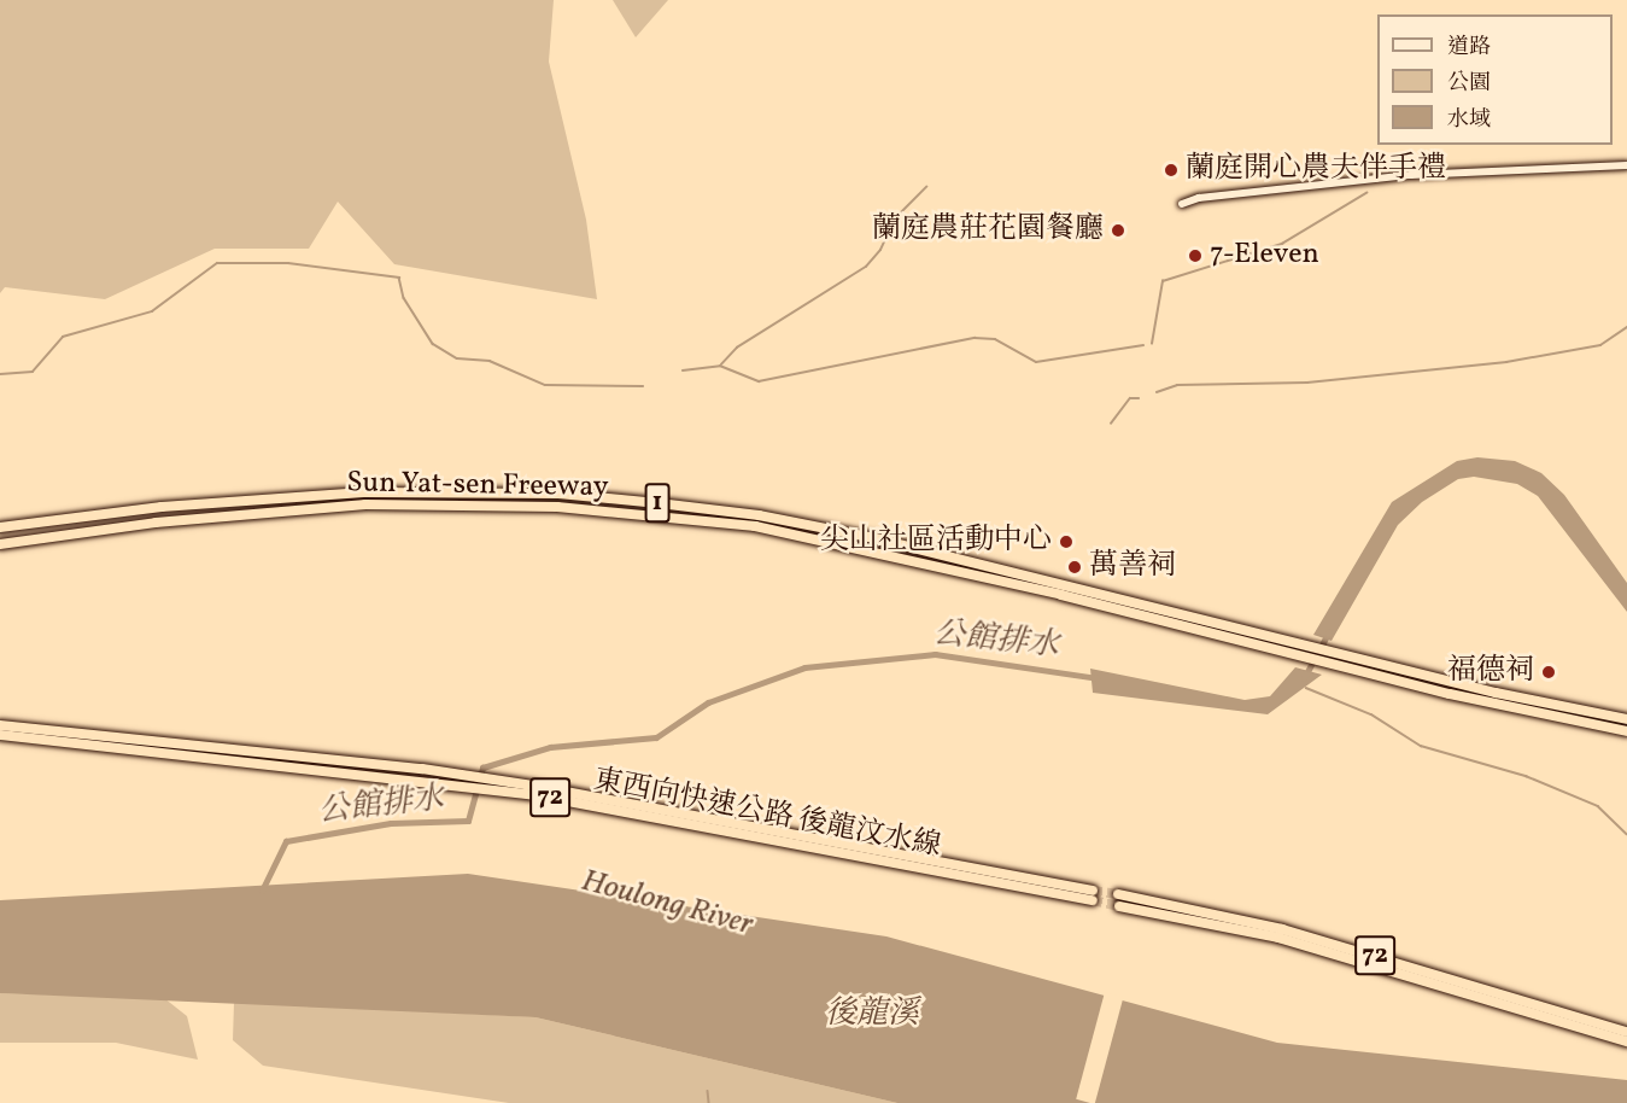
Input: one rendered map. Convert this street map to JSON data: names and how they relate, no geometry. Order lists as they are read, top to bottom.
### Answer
{
  "streets": {
    "highway": [
      "Sun Yat-sen Freeway",
      "1",
      "72",
      "東西向快速公路 後龍汶水線"
    ]
  },
  "water": ["公館排水", "Houlong River", "後龍溪"],
  "places": [
    "蘭庭開心農夫伴手禮",
    "蘭庭農莊花園餐廳",
    "7-Eleven",
    "尖山社區活動中心",
    "萬善祠",
    "福德祠"
  ],
  "legend": ["道路", "公園", "水域"]
}
